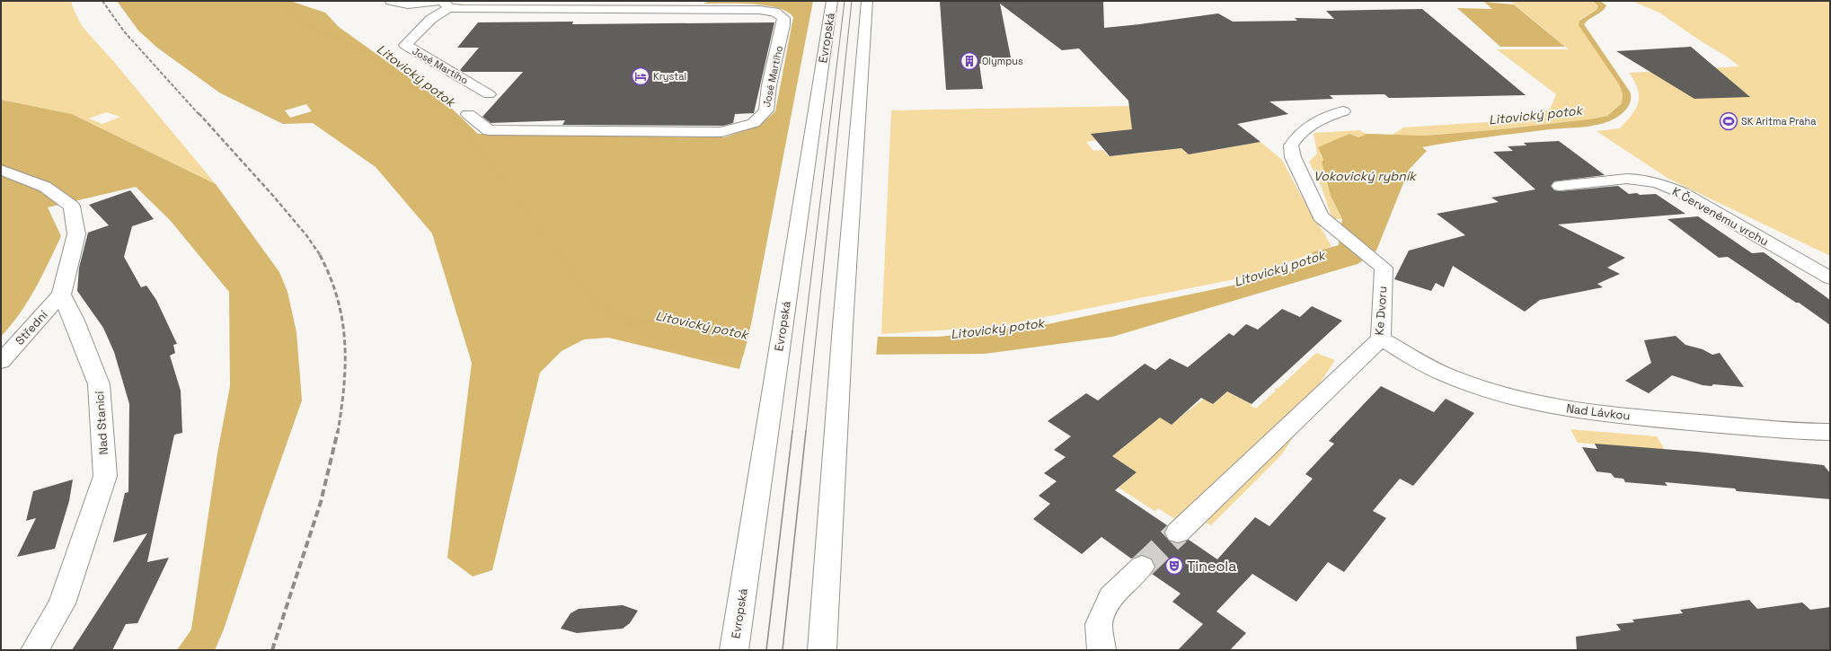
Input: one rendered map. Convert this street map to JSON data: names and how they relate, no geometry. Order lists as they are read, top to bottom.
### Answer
{
  "streets": {
    "street": [
      "Evropská",
      "José Martího",
      "K Červenému vrchu",
      "Ke Dvoru",
      "Střední",
      "Nad Lávkou",
      "Nad Stanicí"
    ]
  },
  "crossings": [
    ["Ke Dvoru", "Nad Lávkou"],
    ["Střední", "Nad Stanicí"]
  ],
  "water": ["Litovický potok", "Vokovický rybník"],
  "places": {
    "building": ["Olympus"],
    "hotel": ["Krystal"],
    "sports": ["SK Aritma Praha"],
    "theatre": ["Tineola"]
  }
}
